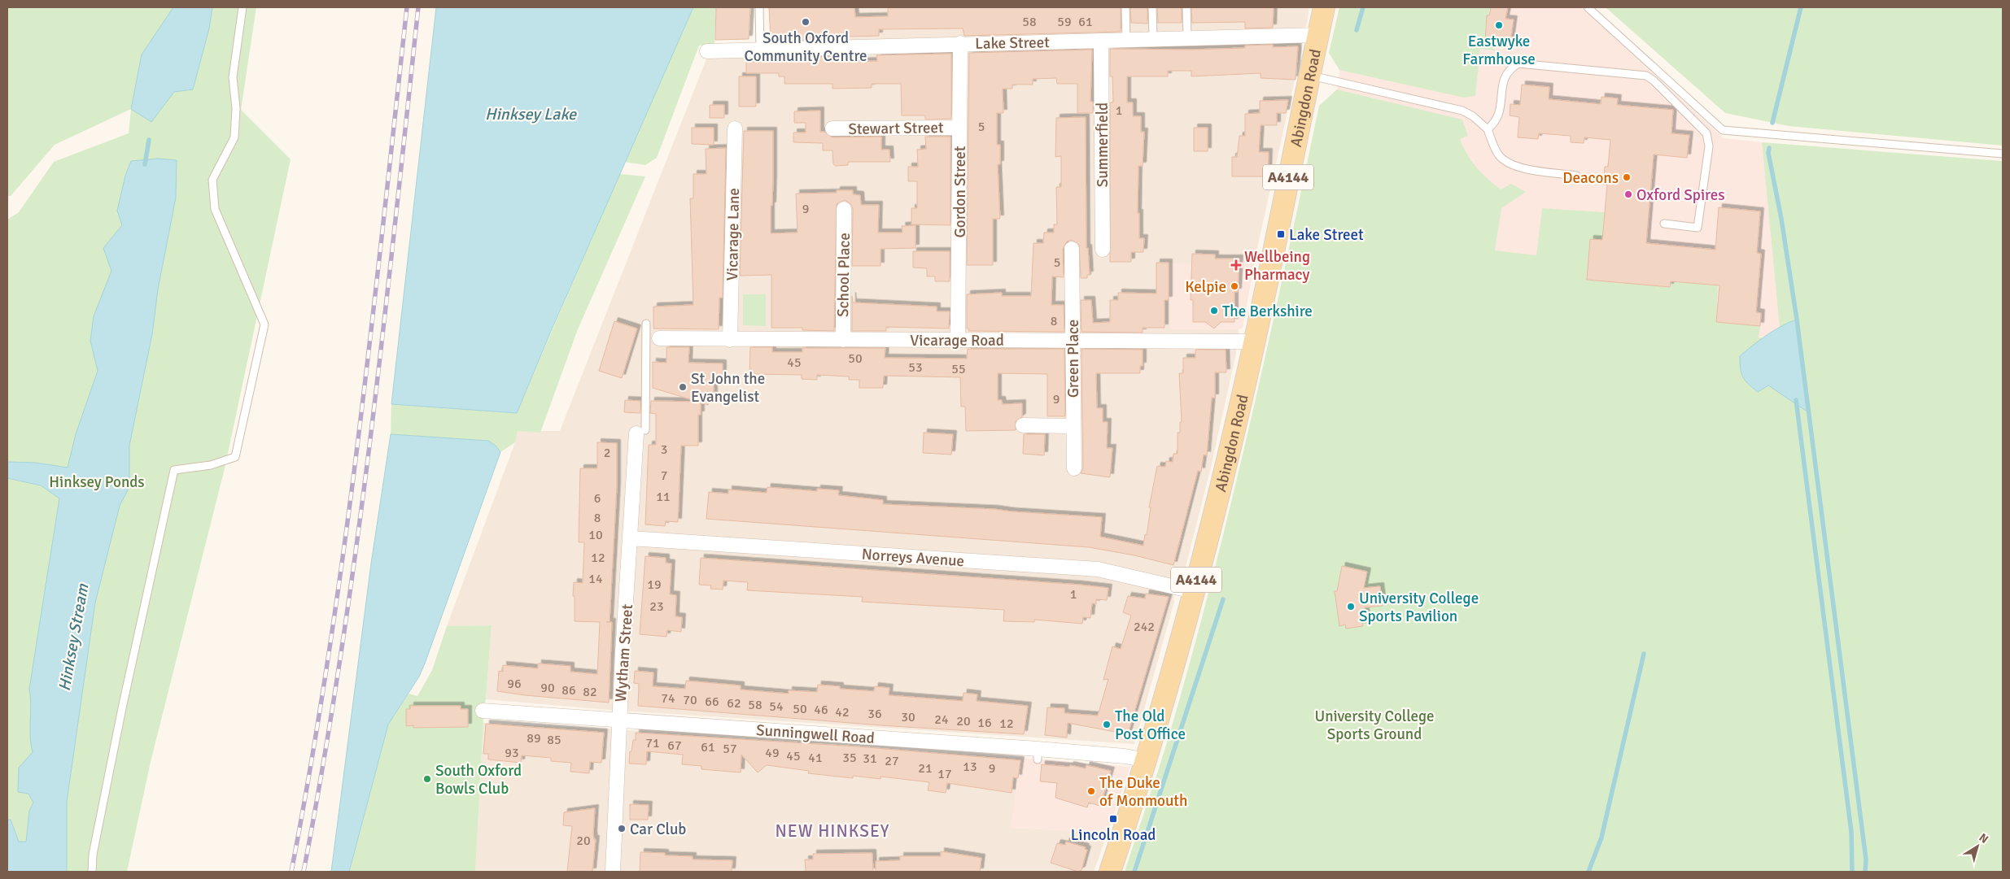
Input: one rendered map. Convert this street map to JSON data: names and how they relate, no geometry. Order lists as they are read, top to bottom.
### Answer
{
  "streets": {
    "main road": ["Abingdon Road", "A4144"],
    "street": [
      "Lake Street",
      "Stewart Street",
      "Summerfield",
      "Gordon Street",
      "Vicarage Lane",
      "School Place",
      "Vicarage Road",
      "Green Place",
      "Norreys Avenue",
      "Wytham Street",
      "Sunningwell Road"
    ]
  },
  "crossings": [
    ["Lake Street", "Abingdon Road"],
    ["Lake Street", "Summerfield"],
    ["Lake Street", "Gordon Street"],
    ["Abingdon Road", "Vicarage Road"],
    ["Abingdon Road", "Norreys Avenue"],
    ["Abingdon Road", "Sunningwell Road"],
    ["Stewart Street", "Gordon Street"],
    ["Gordon Street", "Vicarage Road"],
    ["Vicarage Lane", "Vicarage Road"],
    ["School Place", "Vicarage Road"],
    ["Vicarage Road", "Green Place"],
    ["Norreys Avenue", "Wytham Street"],
    ["Wytham Street", "Sunningwell Road"]
  ],
  "districts": ["NEW HINKSEY"],
  "water": ["Hinksey Lake", "Hinksey Stream"],
  "parks": ["Hinksey Ponds", "University College Sports Ground"],
  "places": {
    "other": [
      "South Oxford Community Centre",
      "Eastwyke Farmhouse",
      "Deacons",
      "Oxford Spires",
      "Kelpie",
      "The Berkshire",
      "St John the Evangelist",
      "University College Sports Pavilion",
      "The Old Post Office",
      "South Oxford Bowls Club",
      "The Duke of Monmouth",
      "Car Club"
    ],
    "transit": ["Lake Street", "Lincoln Road"],
    "health": ["Wellbeing Pharmacy"]
  },
  "house_numbers": [
    "58",
    "59",
    "61",
    "1",
    "5",
    "9",
    "5",
    "8",
    "50",
    "45",
    "53",
    "55",
    "9",
    "3",
    "2",
    "7",
    "11",
    "6",
    "8",
    "10",
    "12",
    "14",
    "19",
    "1",
    "23",
    "242",
    "96",
    "90",
    "86",
    "82",
    "74",
    "70",
    "66",
    "62",
    "58",
    "54",
    "50",
    "46",
    "42",
    "36",
    "30",
    "24",
    "20",
    "16",
    "12",
    "89",
    "85",
    "71",
    "67",
    "61",
    "57",
    "93",
    "49",
    "45",
    "41",
    "35",
    "31",
    "27",
    "13",
    "21",
    "9",
    "17",
    "20"
  ],
  "north": "top right"
}
